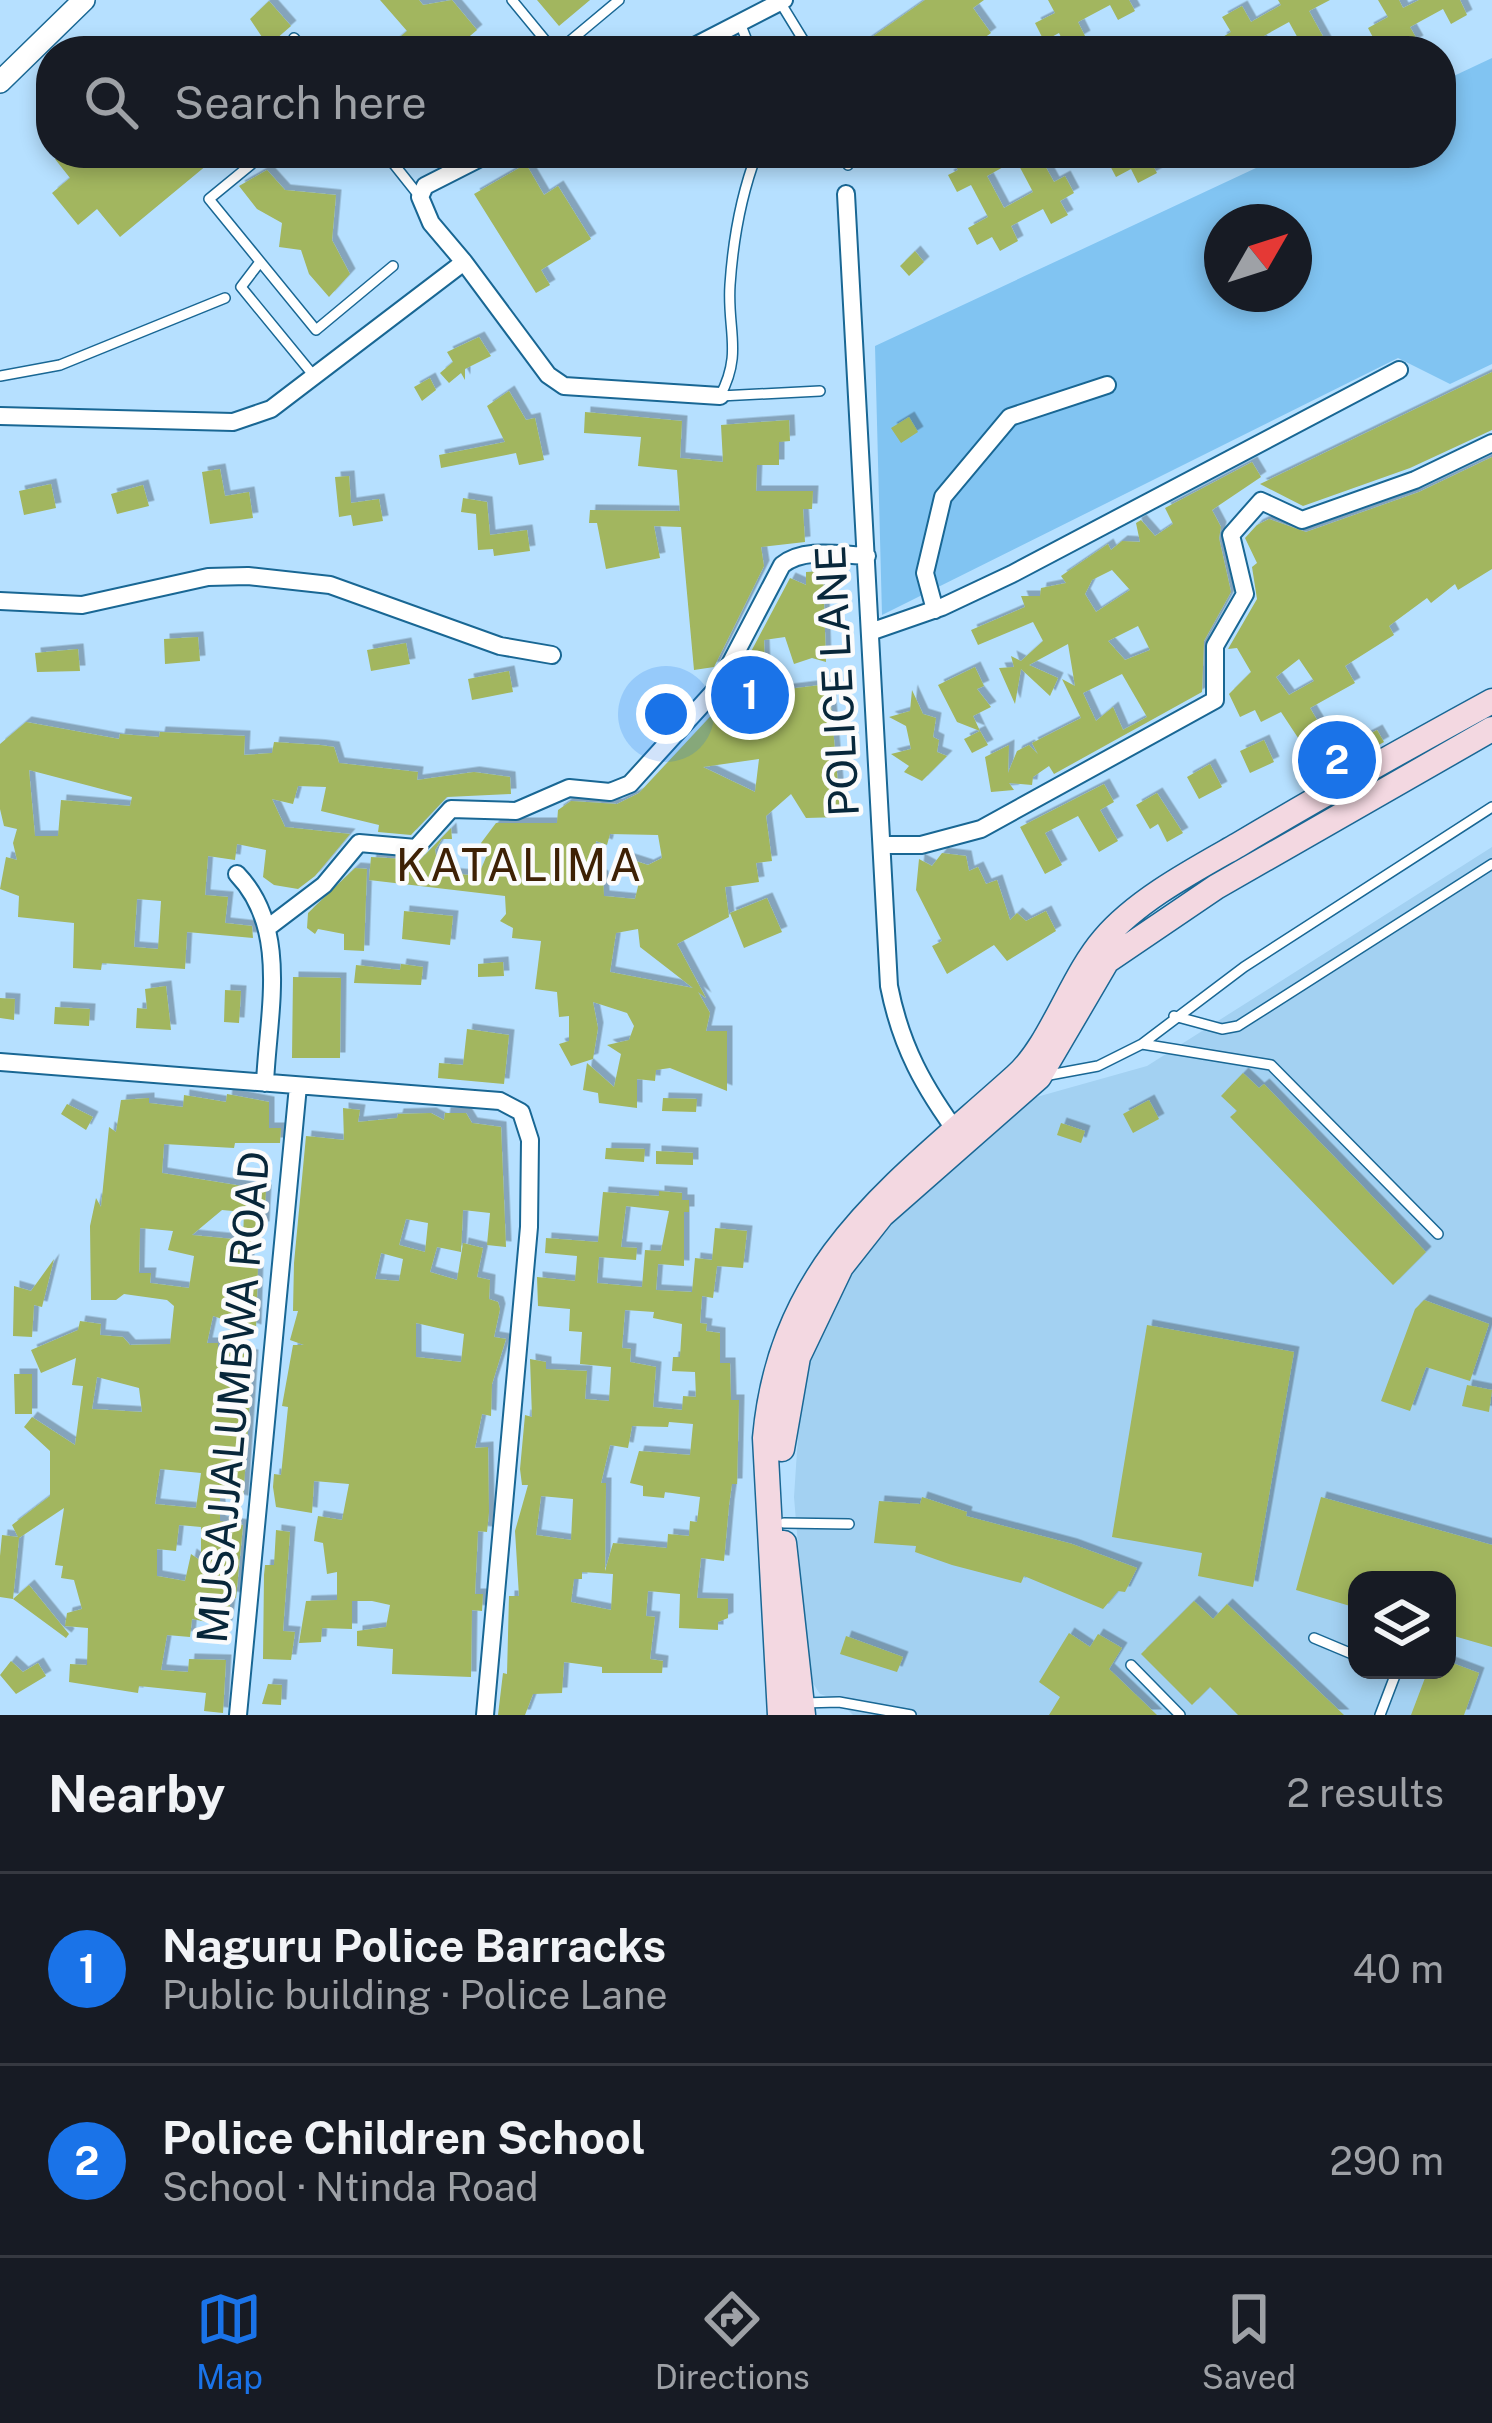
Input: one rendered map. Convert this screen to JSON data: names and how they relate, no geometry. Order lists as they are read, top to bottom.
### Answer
{
  "streets": {
    "street": ["POLICE LANE", "MUSAJJALUMBWA ROAD"]
  },
  "districts": ["KATALIMA"],
  "north": "top right",
  "page": {
    "search": "Search here",
    "pins": ["1", "2"],
    "heading": ["Nearby", "2 results"],
    "list": [
      {
        "mark": "1",
        "name": "Naguru Police Barracks",
        "note": "Public building · Police Lane",
        "value": "40 m"
      },
      {
        "mark": "2",
        "name": "Police Children School",
        "note": "School · Ntinda Road",
        "value": "290 m"
      }
    ],
    "nav": ["Map", "Directions", "Saved"]
  }
}
